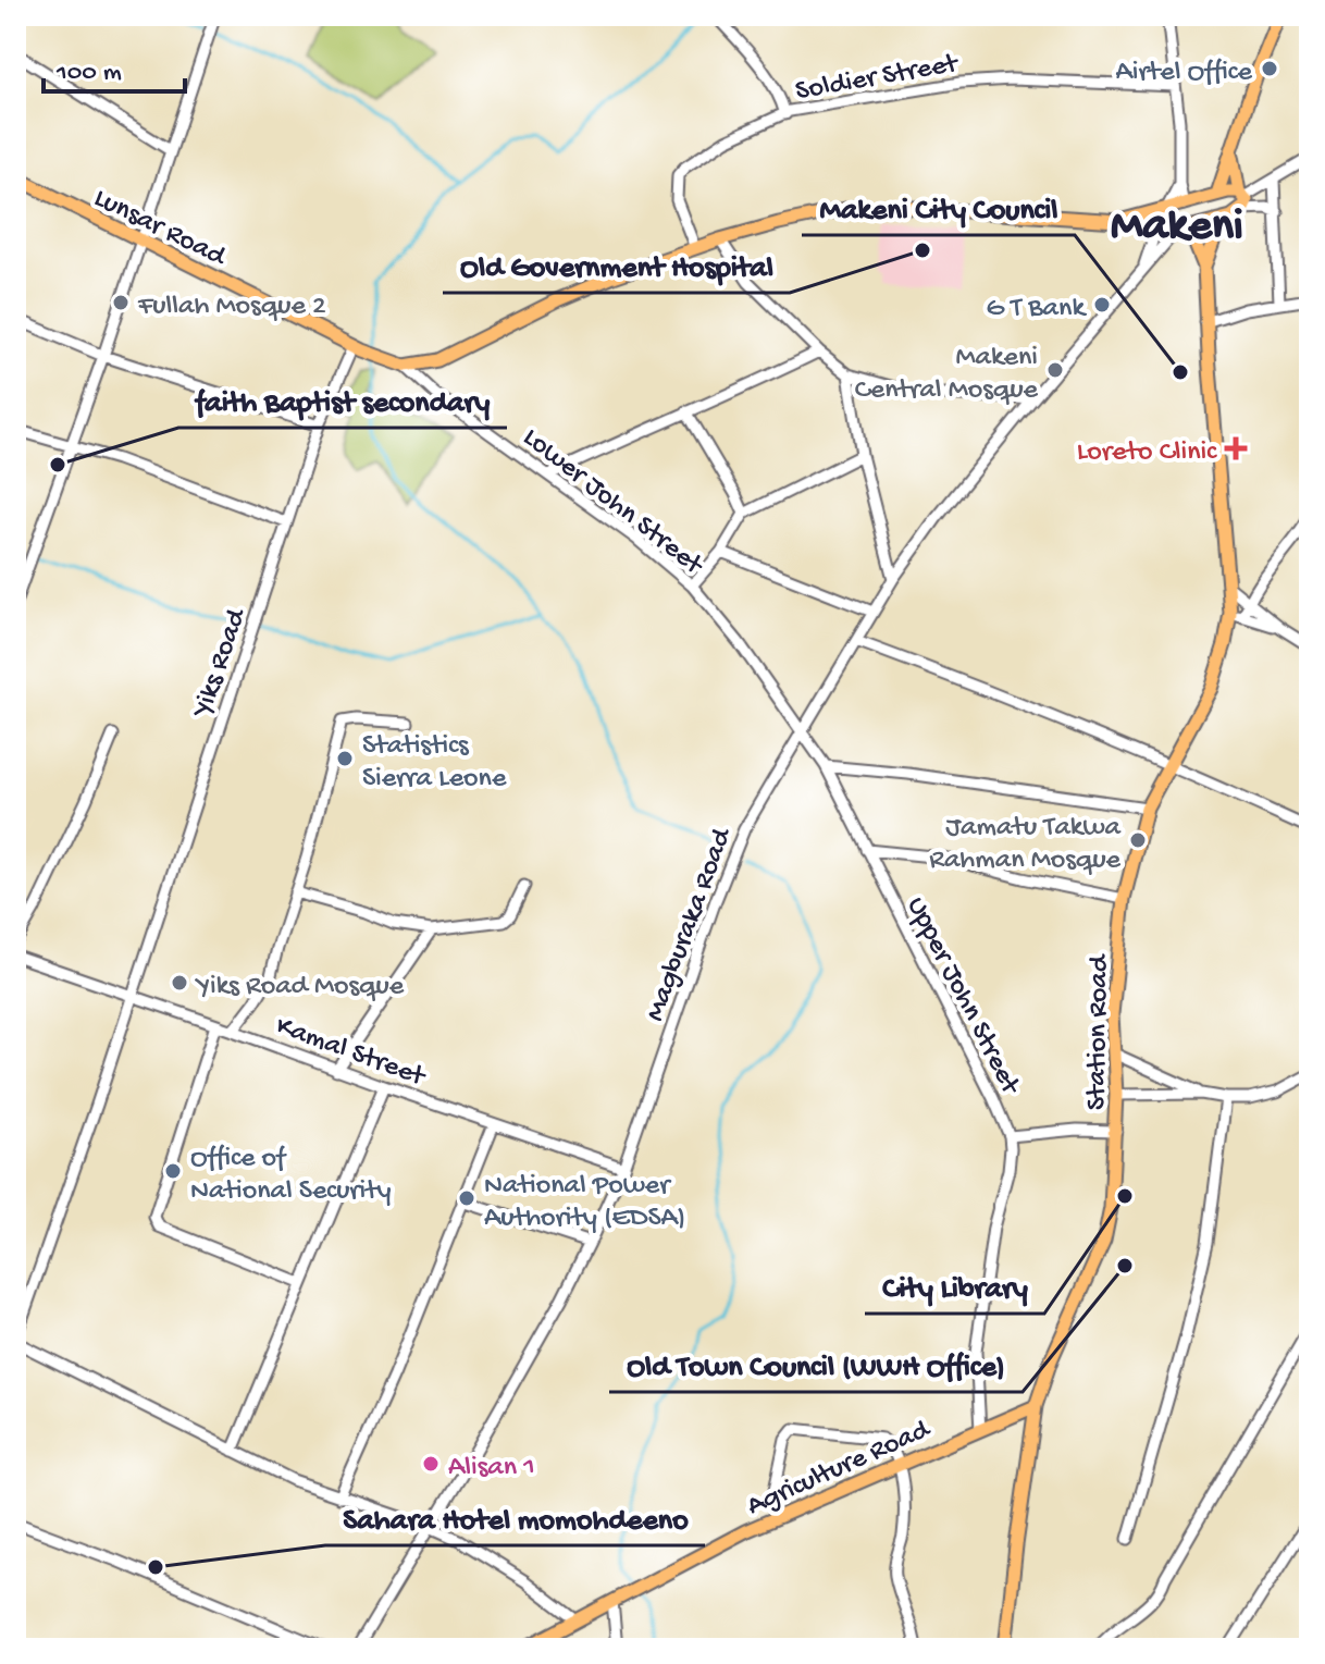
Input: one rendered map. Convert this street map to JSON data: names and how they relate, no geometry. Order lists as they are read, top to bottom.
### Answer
{
  "streets": {
    "main road": ["Lunsar Road", "Station Road", "Agriculture Road"],
    "street": [
      "Soldier Street",
      "Lower John Street",
      "Yiks Road",
      "Magburaka Road",
      "Upper John Street",
      "Kamal Street"
    ]
  },
  "crossings": [
    ["Lunsar Road", "Lower John Street"],
    ["Lunsar Road", "Yiks Road"],
    ["Lower John Street", "Magburaka Road"],
    ["Lower John Street", "Upper John Street"],
    ["Yiks Road", "Kamal Street"],
    ["Magburaka Road", "Upper John Street"],
    ["Magburaka Road", "Station Road"],
    ["Magburaka Road", "Kamal Street"],
    ["Upper John Street", "Station Road"],
    ["Station Road", "Agriculture Road"]
  ],
  "districts": ["Makeni"],
  "places": {
    "other": [
      "Airtel Office",
      "Old Government Hospital",
      "Fullah Mosque 2",
      "G T Bank",
      "Makeni Central Mosque",
      "Makeni City Council",
      "faith Baptist secondary",
      "Statistics Sierra Leone",
      "Jamatu Takwa Rahman Mosque",
      "Yiks Road Mosque",
      "Office of National Security",
      "City Library",
      "National Power Authority (EDSA)",
      "Old Town Council (WWH Office)",
      "Alisan 1",
      "Sahara Hotel momohdeeno"
    ],
    "health": ["Loreto Clinic"]
  },
  "scale_bar": "100 m"
}
